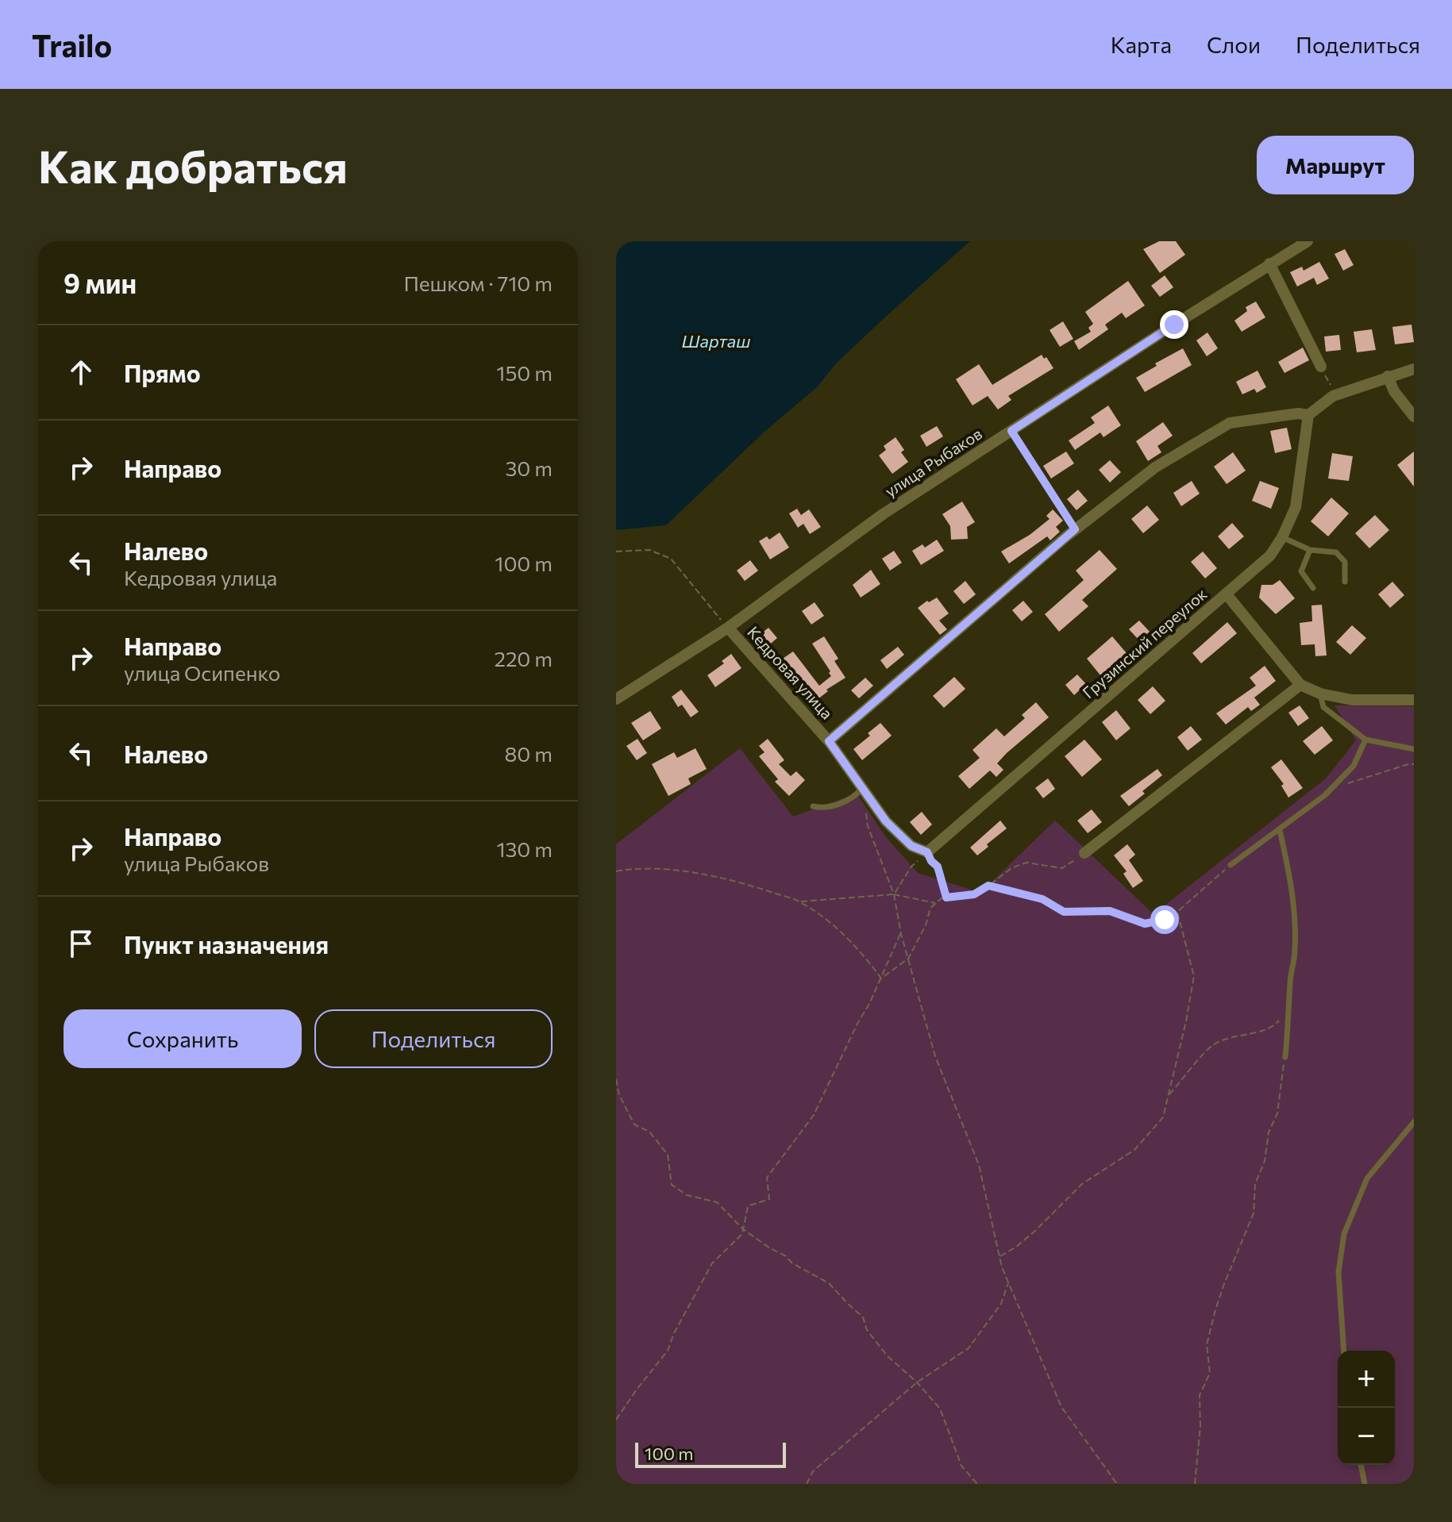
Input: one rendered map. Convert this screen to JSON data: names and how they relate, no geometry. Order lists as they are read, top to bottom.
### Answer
{
  "streets": {
    "street": ["улица Рыбаков", "Грузинский переулок", "Кедровая улица"]
  },
  "crossings": [
    ["улица Рыбаков", "Кедровая улица"],
    ["Грузинский переулок", "Кедровая улица"]
  ],
  "water": ["Шарташ"],
  "scale_bar": "100 m",
  "page": {
    "header": "Trailo",
    "nav": ["Карта", "Слои", "Поделиться"],
    "buttons": [
      "Маршрут",
      ["Сохранить", "Поделиться"]
    ],
    "title": "Как добраться",
    "heading": ["9 мин", "Пешком · 710 m"],
    "list": [
      ["Прямо", "150 m"],
      ["Направо", "30 m"],
      ["Налево", "Кедровая улица", "100 m"],
      ["Направо", "улица Осипенко", "220 m"],
      ["Налево", "80 m"],
      ["Направо", "улица Рыбаков", "130 m"],
      "Пункт назначения"
    ],
    "map_buttons": ["+", "−"],
    "scale": "100 m"
  }
}
